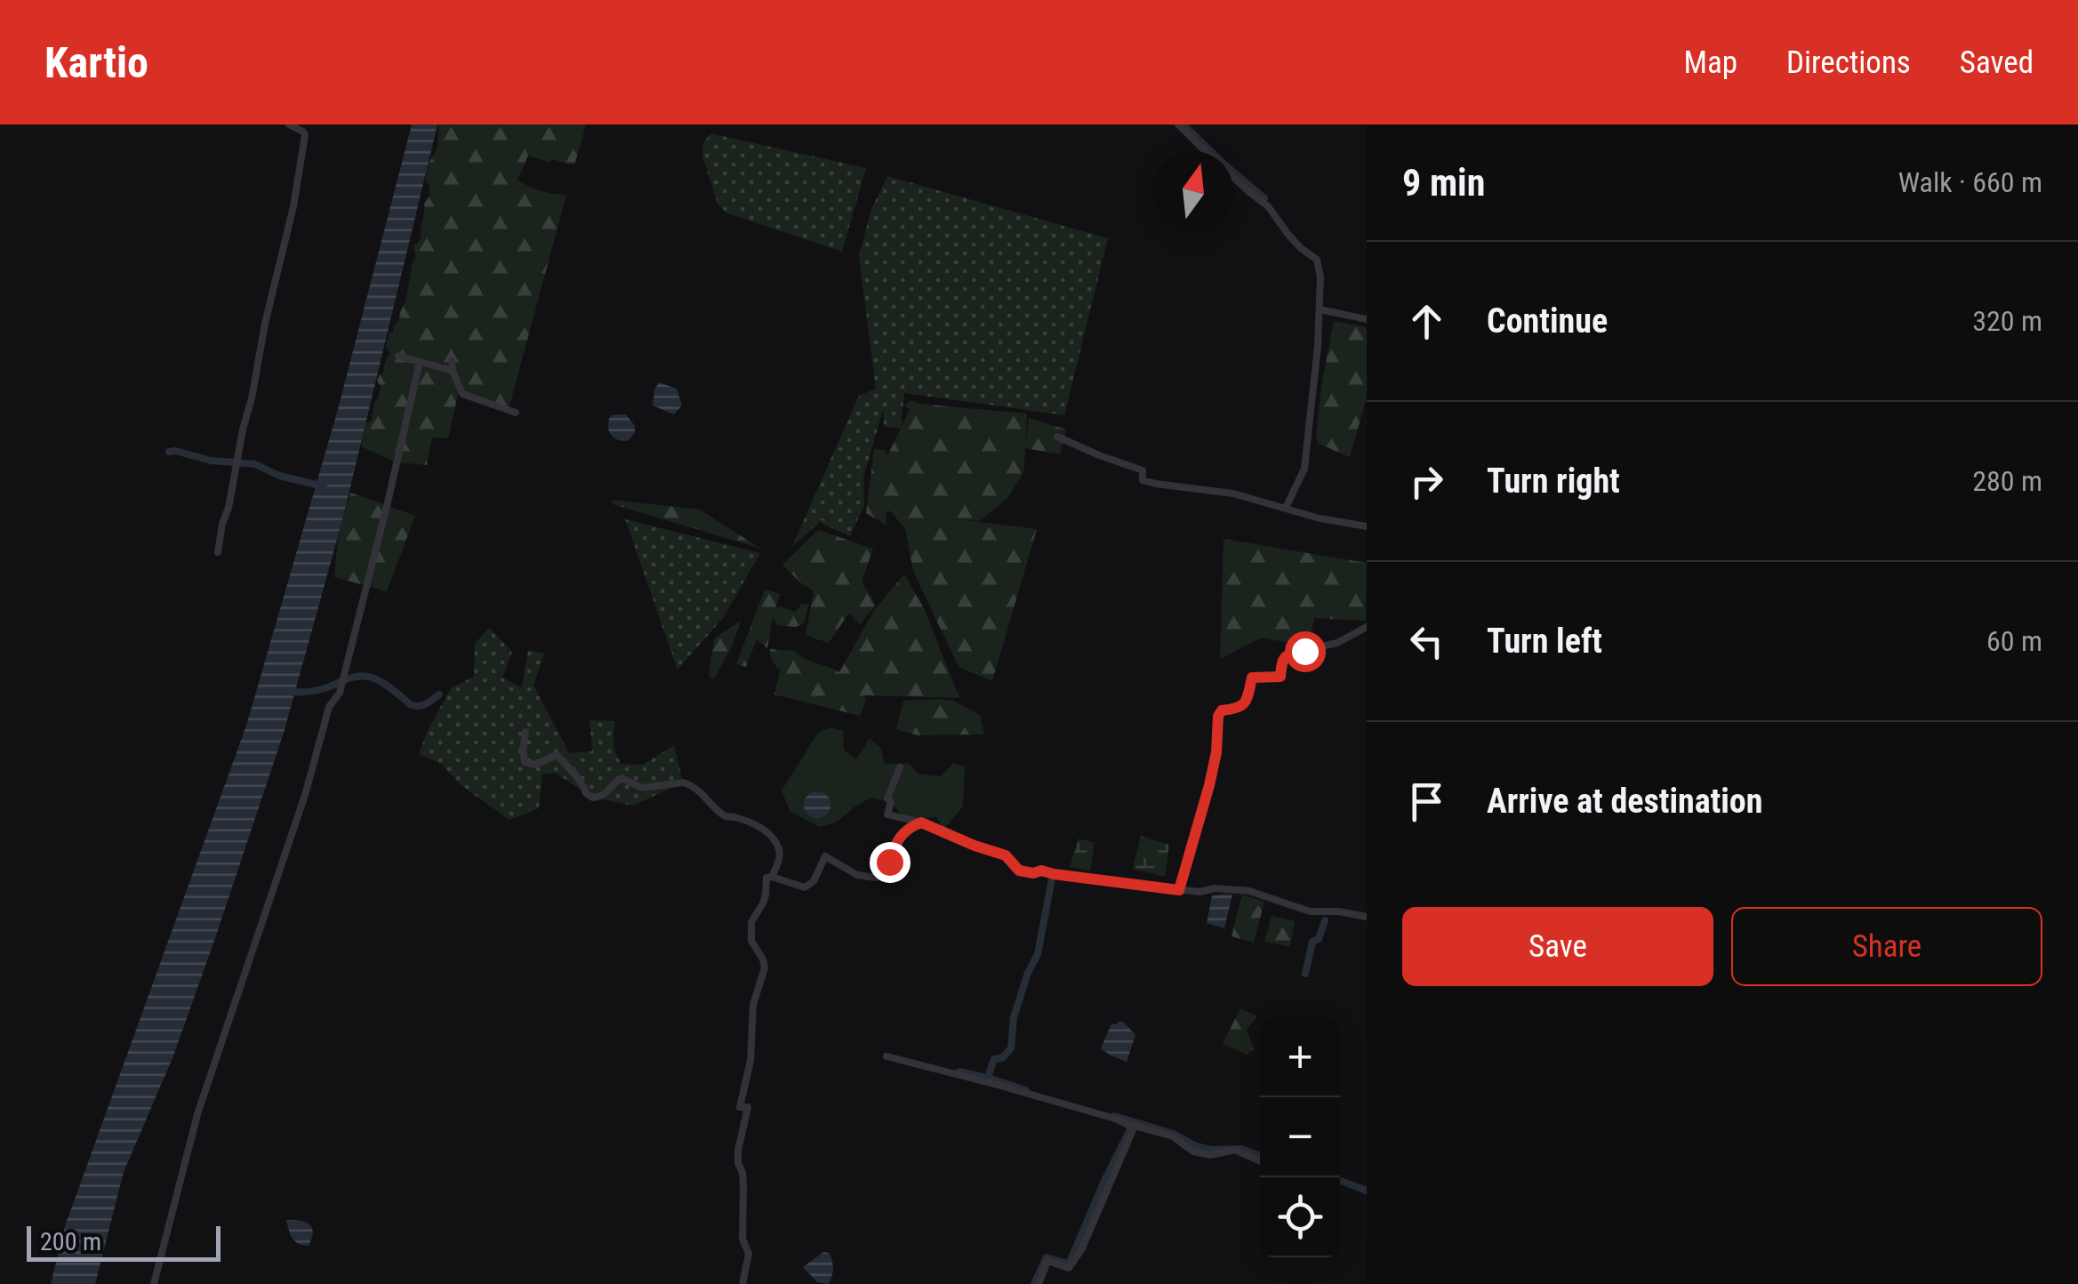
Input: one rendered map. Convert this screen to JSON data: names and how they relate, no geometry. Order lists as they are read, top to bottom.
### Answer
{
  "scale_bar": "200 m",
  "north": "top",
  "page": {
    "header": "Kartio",
    "nav": ["Map", "Directions", "Saved"],
    "heading": ["9 min", "Walk · 660 m"],
    "list": [
      ["Continue", "320 m"],
      ["Turn right", "280 m"],
      ["Turn left", "60 m"],
      "Arrive at destination"
    ],
    "buttons": ["Save", "Share"],
    "map_buttons": ["+", "−"],
    "scale": "200 m"
  }
}
